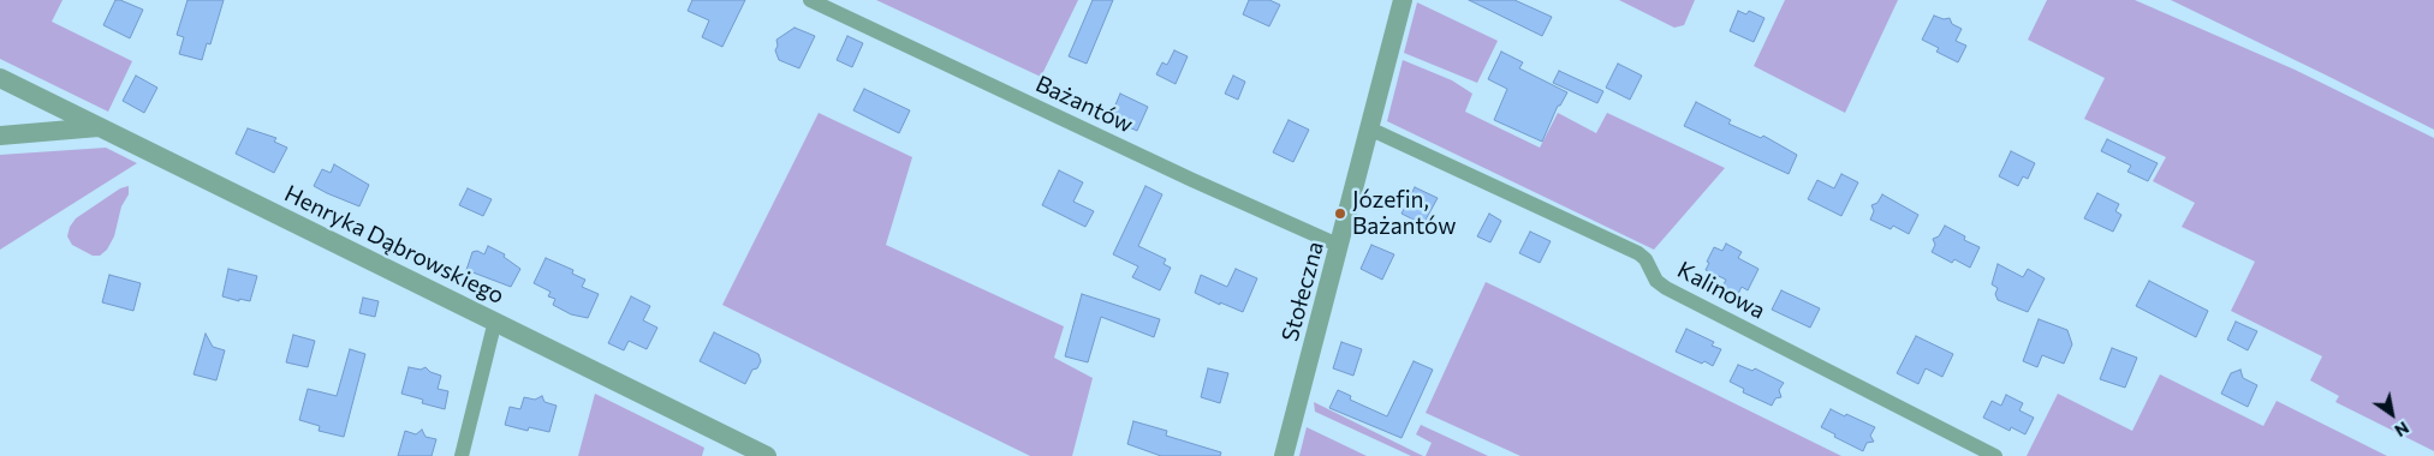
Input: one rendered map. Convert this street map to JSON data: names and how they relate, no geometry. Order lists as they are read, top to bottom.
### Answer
{
  "streets": {
    "street": [
      "Bażantów",
      "Henryka Dąbrowskiego",
      "Kalinowa",
      "Stołeczna"
    ]
  },
  "crossings": [
    ["Bażantów", "Stołeczna"],
    ["Kalinowa", "Stołeczna"]
  ],
  "places": ["Józefin, Bażantów"],
  "north": "bottom right"
}
